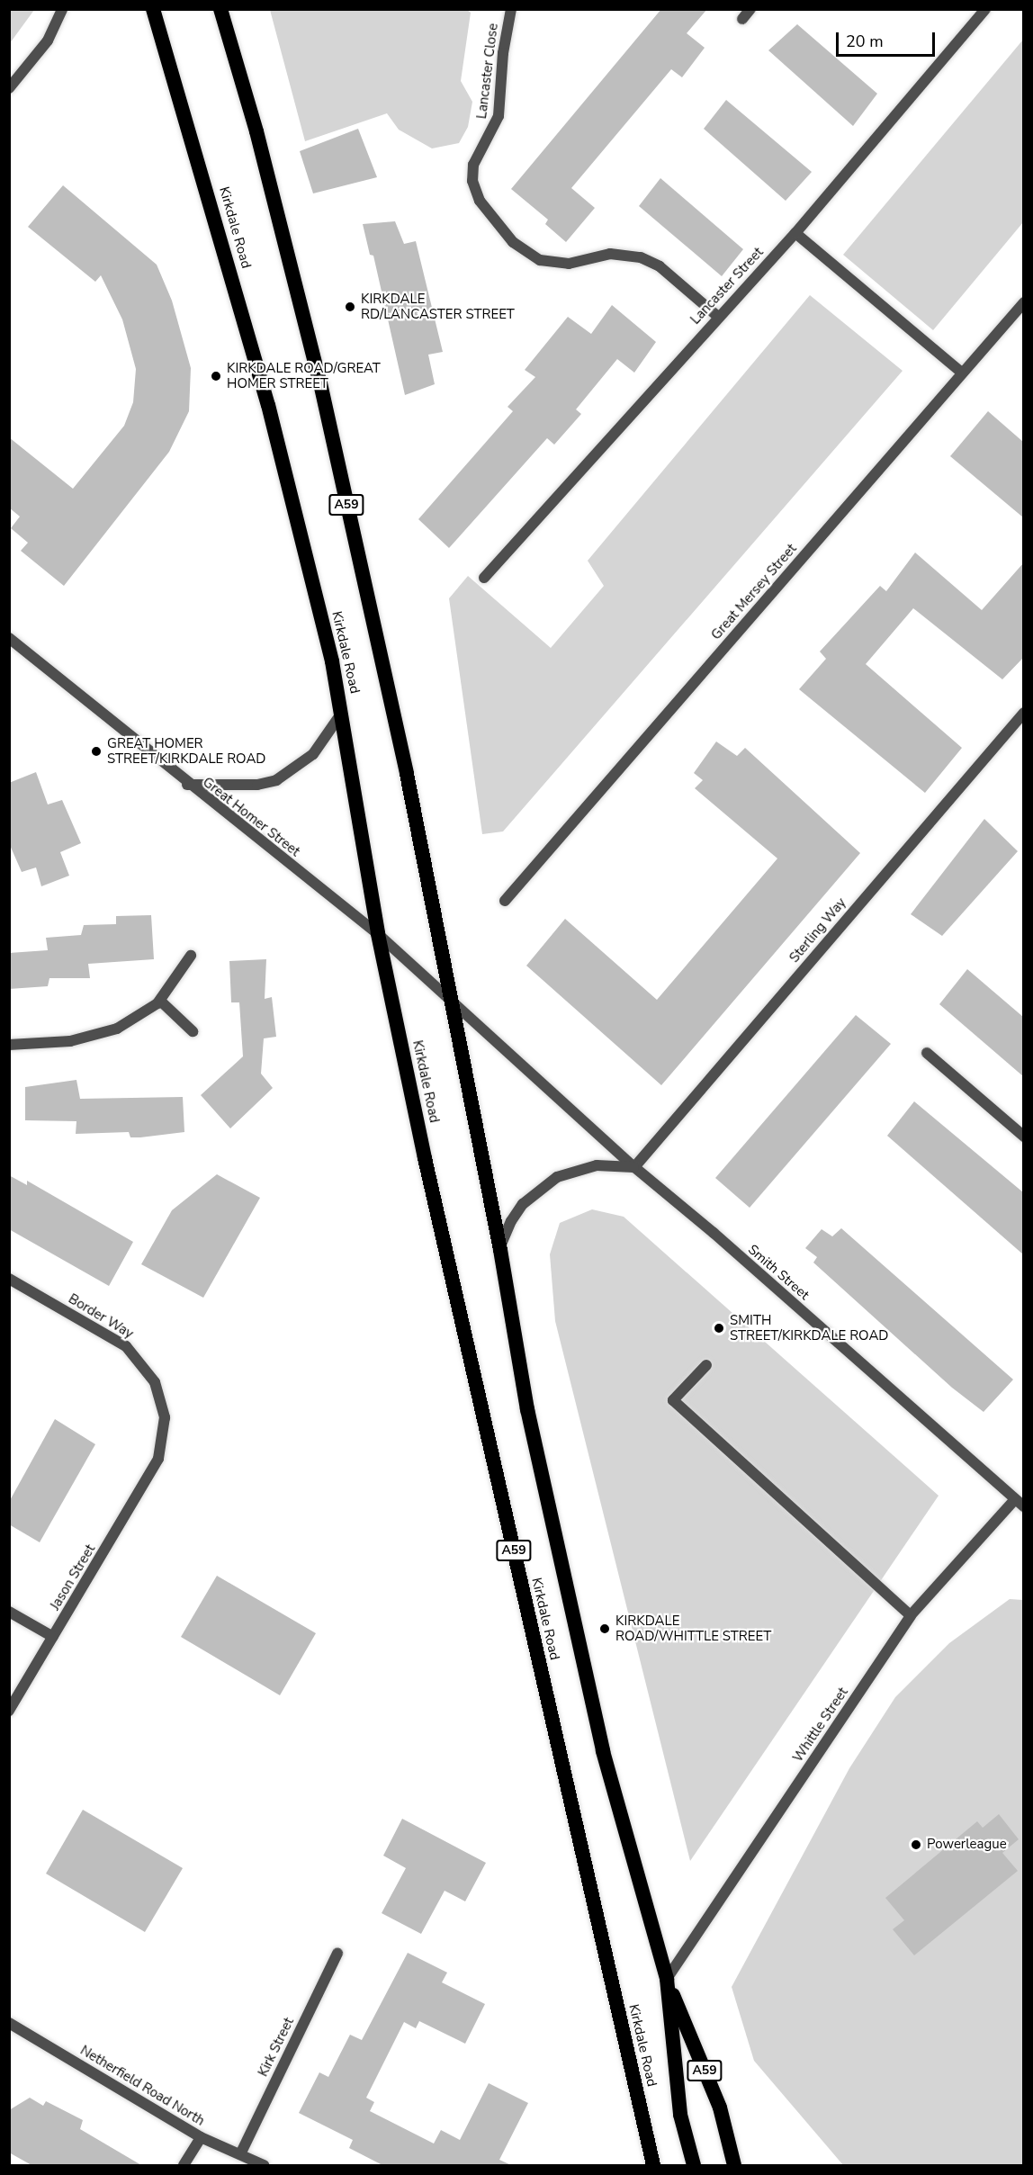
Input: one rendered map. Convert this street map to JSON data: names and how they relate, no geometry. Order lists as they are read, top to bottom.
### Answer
{
  "streets": {
    "highway": ["Kirkdale Road", "A59"],
    "street": [
      "Lancaster Close",
      "Lancaster Street",
      "Great Mersey Street",
      "Great Homer Street",
      "Sterling Way",
      "Smith Street",
      "Border Way",
      "Jason Street",
      "Whittle Street",
      "Kirk Street",
      "Netherfield Road North"
    ]
  },
  "crossings": [
    ["Lancaster Close", "Lancaster Street"],
    ["Kirkdale Road", "A59"],
    ["Kirkdale Road", "Great Homer Street"],
    ["Kirkdale Road", "Smith Street"],
    ["Kirkdale Road", "Whittle Street"],
    ["A59", "Whittle Street"],
    ["Great Homer Street", "Smith Street"],
    ["Sterling Way", "Smith Street"],
    ["Smith Street", "Whittle Street"],
    ["Border Way", "Jason Street"],
    ["Kirk Street", "Netherfield Road North"]
  ],
  "places": [
    "KIRKDALE RD/LANCASTER STREET",
    "KIRKDALE ROAD/GREAT HOMER STREET",
    "GREAT HOMER STREET/KIRKDALE ROAD",
    "SMITH STREET/KIRKDALE ROAD",
    "KIRKDALE ROAD/WHITTLE STREET",
    "Powerleague"
  ],
  "scale_bar": "20 m"
}
